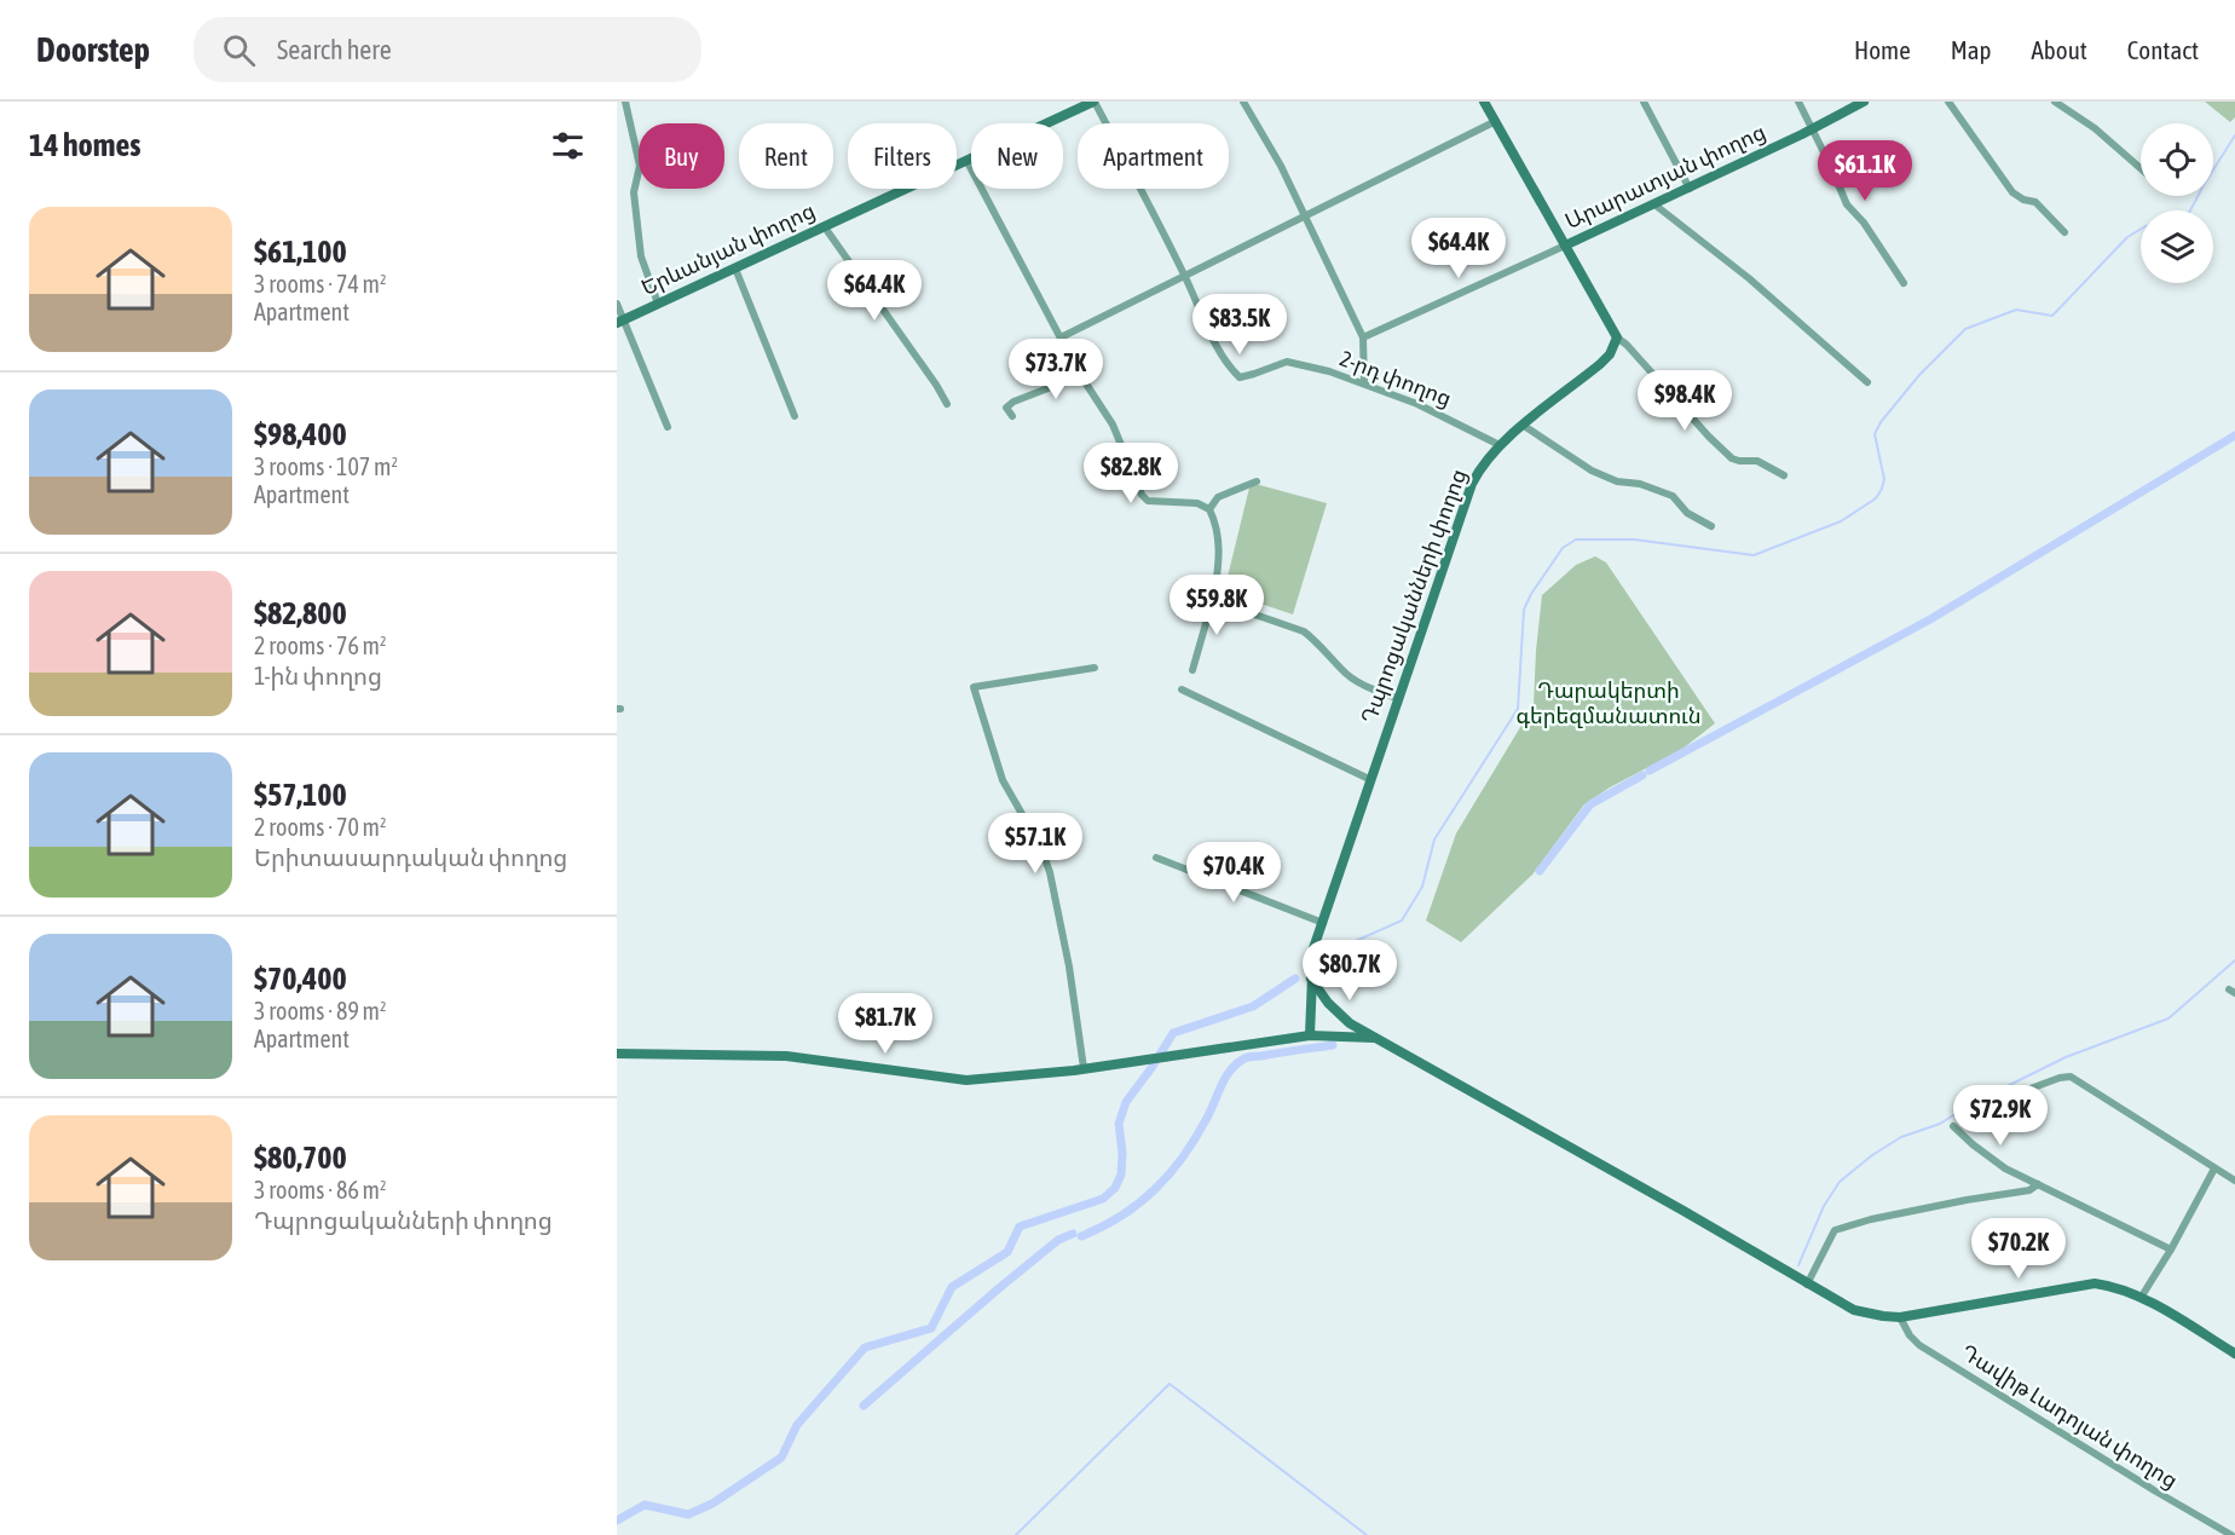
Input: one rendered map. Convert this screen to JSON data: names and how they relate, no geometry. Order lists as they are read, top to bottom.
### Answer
{
  "streets": {
    "main road": ["Արարատյան փողոց", "Երևանյան փողոց", "Դպրոցականների փողոց"],
    "street": ["2-րդ փողոց", "Դավիթ Լադոյան փողոց"]
  },
  "crossings": [
    ["Երևանյան փողոց", "2-րդ փողոց"],
    ["2-րդ փողոց", "Դպրոցականների փողոց"]
  ],
  "parks": ["Դարակերտի գերեզմանատուն"],
  "page": {
    "header": "Doorstep",
    "search": "Search here",
    "nav": [
      "Home",
      "Map",
      "About",
      "Contact"
    ],
    "heading": "14 homes",
    "chip": [
      "Buy",
      "Rent",
      "Filters",
      "New",
      "Apartment"
    ],
    "price": [
      "$61.1K",
      "$64.4K",
      "$64.4K",
      "$83.5K",
      "$73.7K",
      "$98.4K",
      "$82.8K",
      "$59.8K",
      "$57.1K",
      "$70.4K",
      "$80.7K",
      "$81.7K",
      "$72.9K",
      "$70.2K"
    ],
    "list": [
      {
        "name": "$61,100",
        "note": "3 rooms · 74 m² · Apartment"
      },
      {
        "name": "$98,400",
        "note": "3 rooms · 107 m² · Apartment"
      },
      {
        "name": "$82,800",
        "note": "2 rooms · 76 m² · 1-ին փողոց"
      },
      {
        "name": "$57,100",
        "note": "2 rooms · 70 m² · Երիտասարդական փողոց"
      },
      {
        "name": "$70,400",
        "note": "3 rooms · 89 m² · Apartment"
      },
      {
        "name": "$80,700",
        "note": "3 rooms · 86 m² · Դպրոցականների փողոց"
      }
    ]
  }
}
